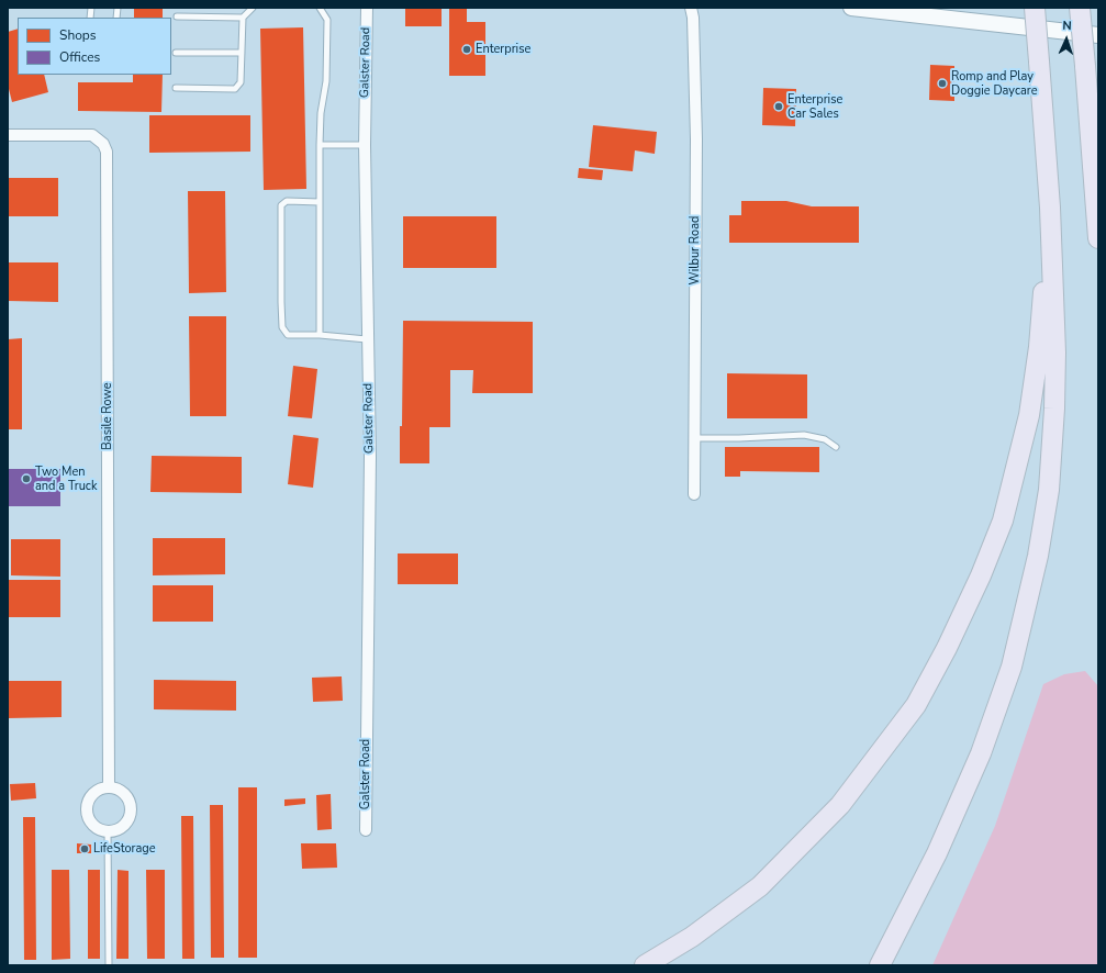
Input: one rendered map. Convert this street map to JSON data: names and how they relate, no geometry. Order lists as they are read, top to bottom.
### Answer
{
  "streets": {
    "street": ["Galster Road", "Wilbur Road", "Basile Rowe"]
  },
  "places": [
    "Enterprise",
    "Romp and Play Doggie Daycare",
    "Enterprise Car Sales",
    "Two Men and a Truck",
    "LifeStorage"
  ],
  "legend": ["Shops", "Offices"],
  "north": "top"
}
